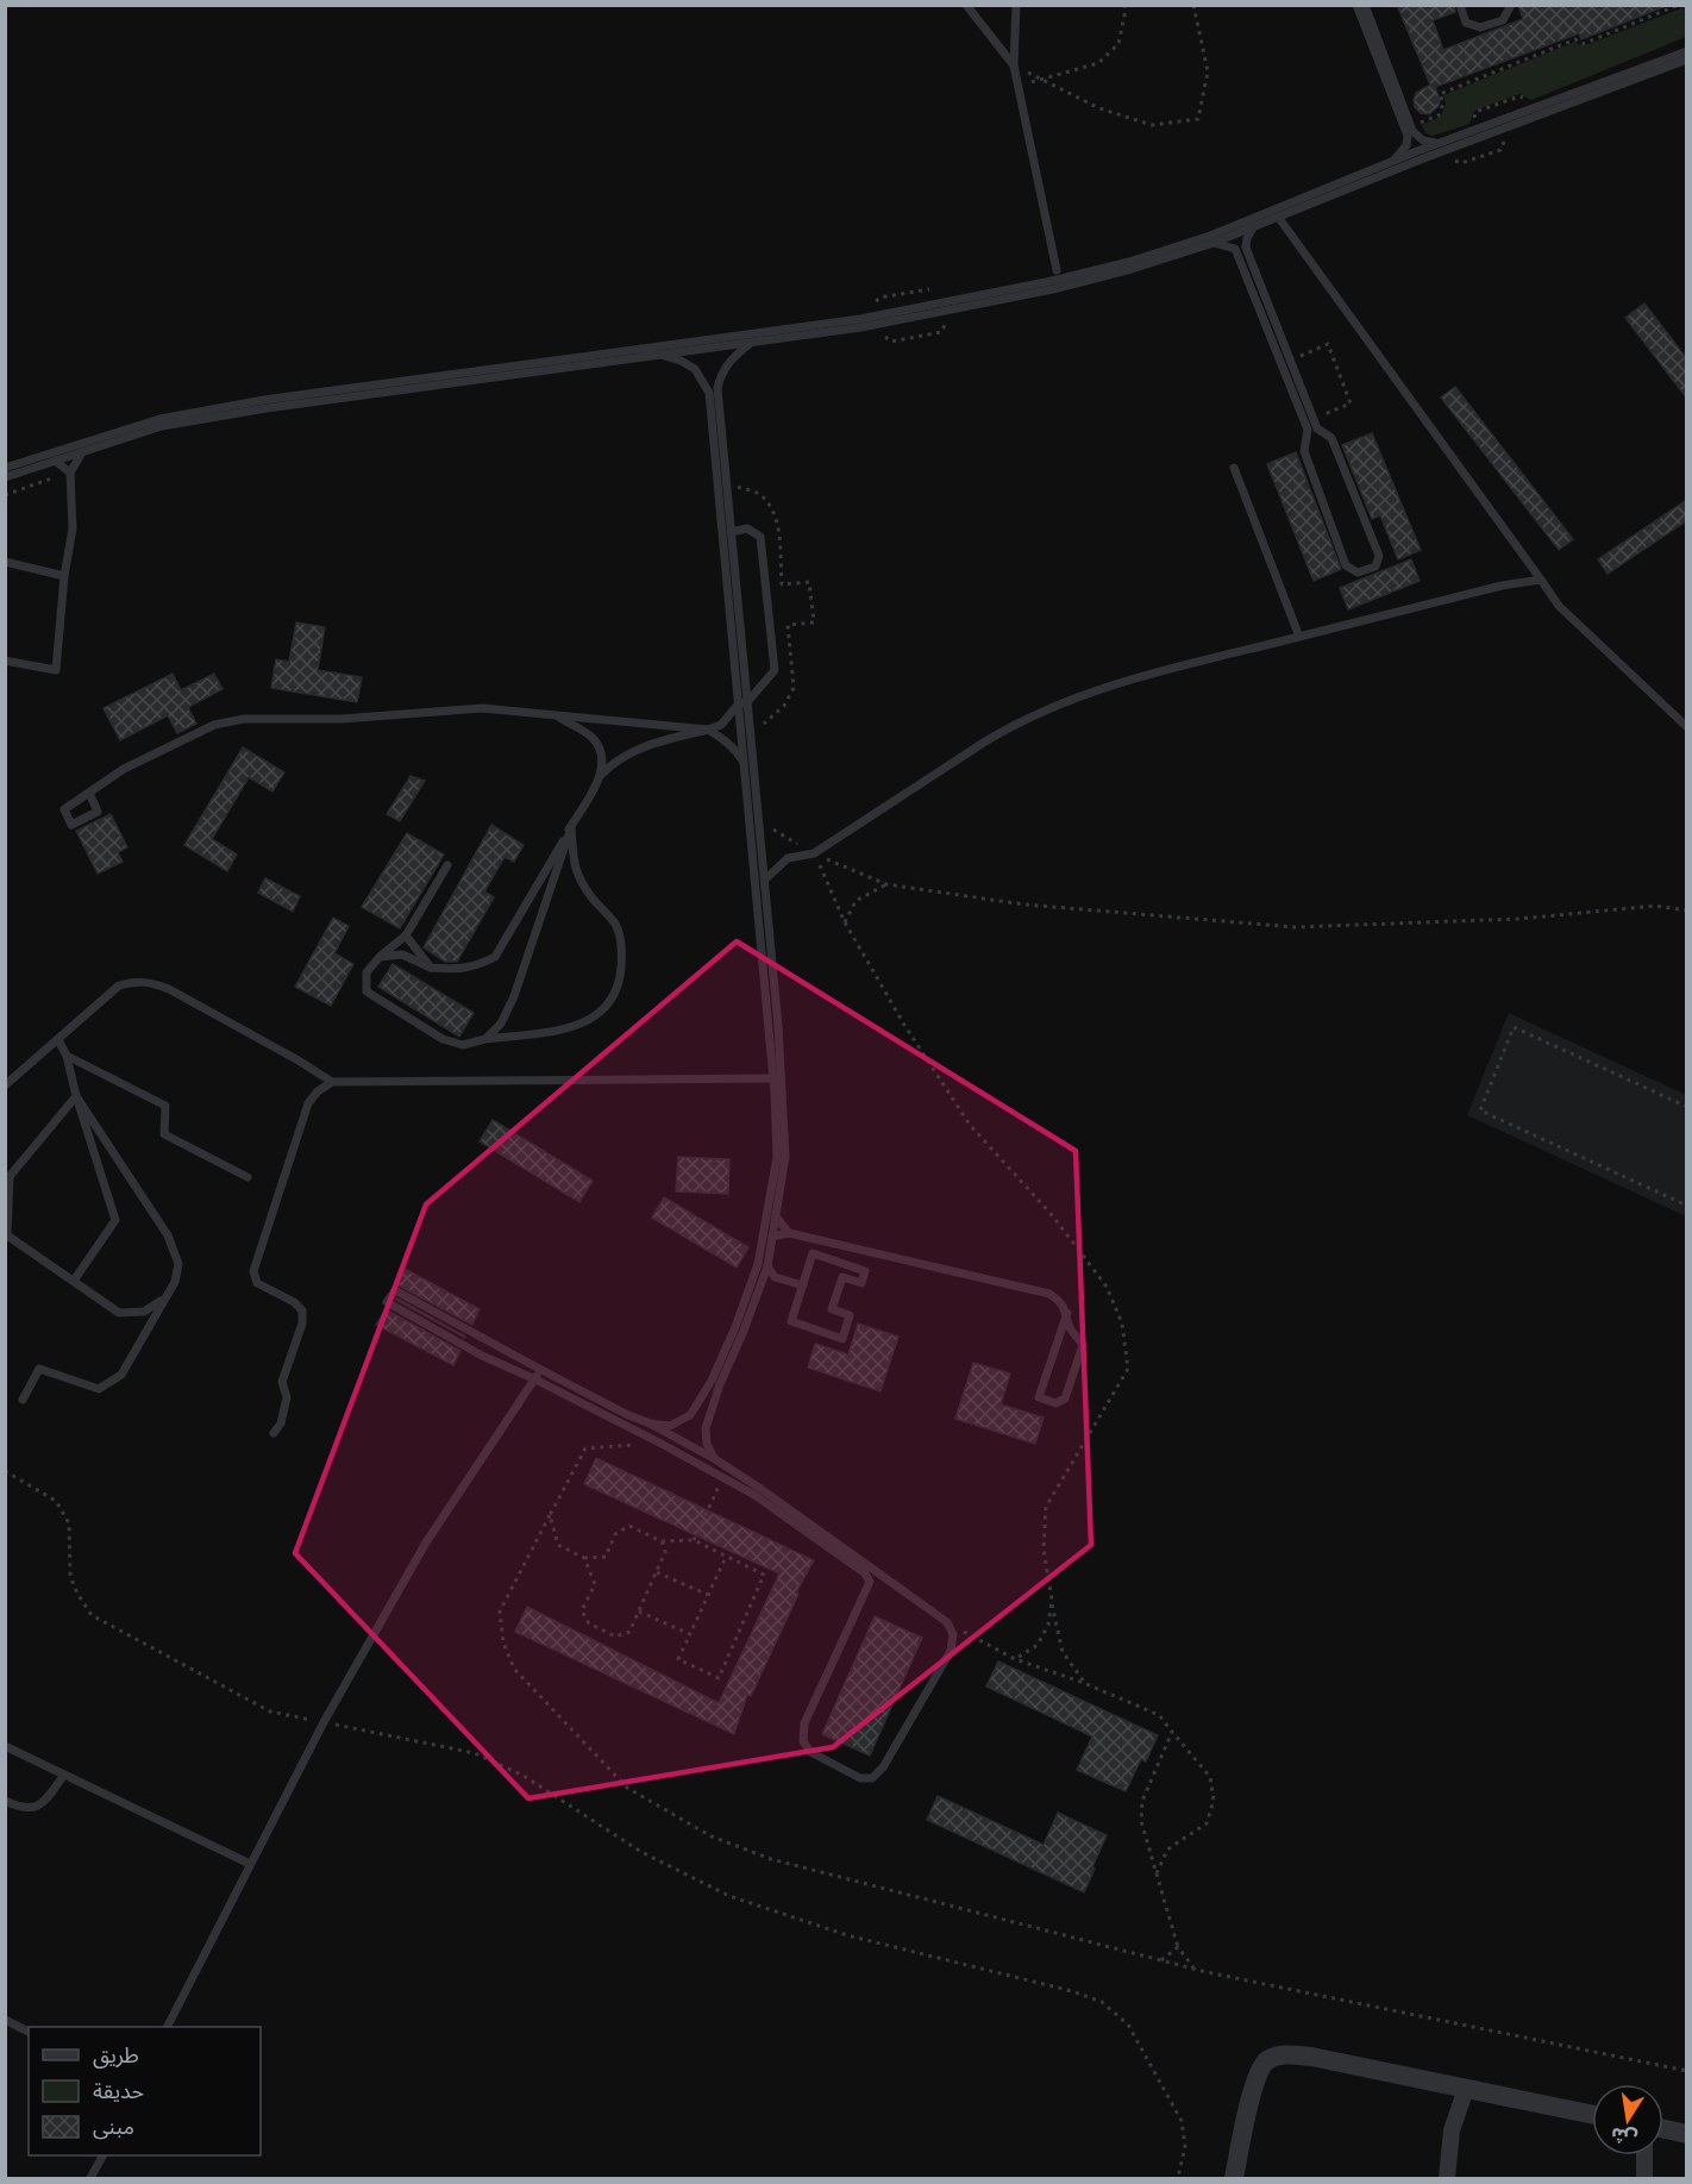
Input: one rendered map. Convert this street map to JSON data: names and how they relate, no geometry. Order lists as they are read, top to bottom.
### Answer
{
  "legend": ["طريق", "حديقة", "مبنى"],
  "north": "bottom"
}
